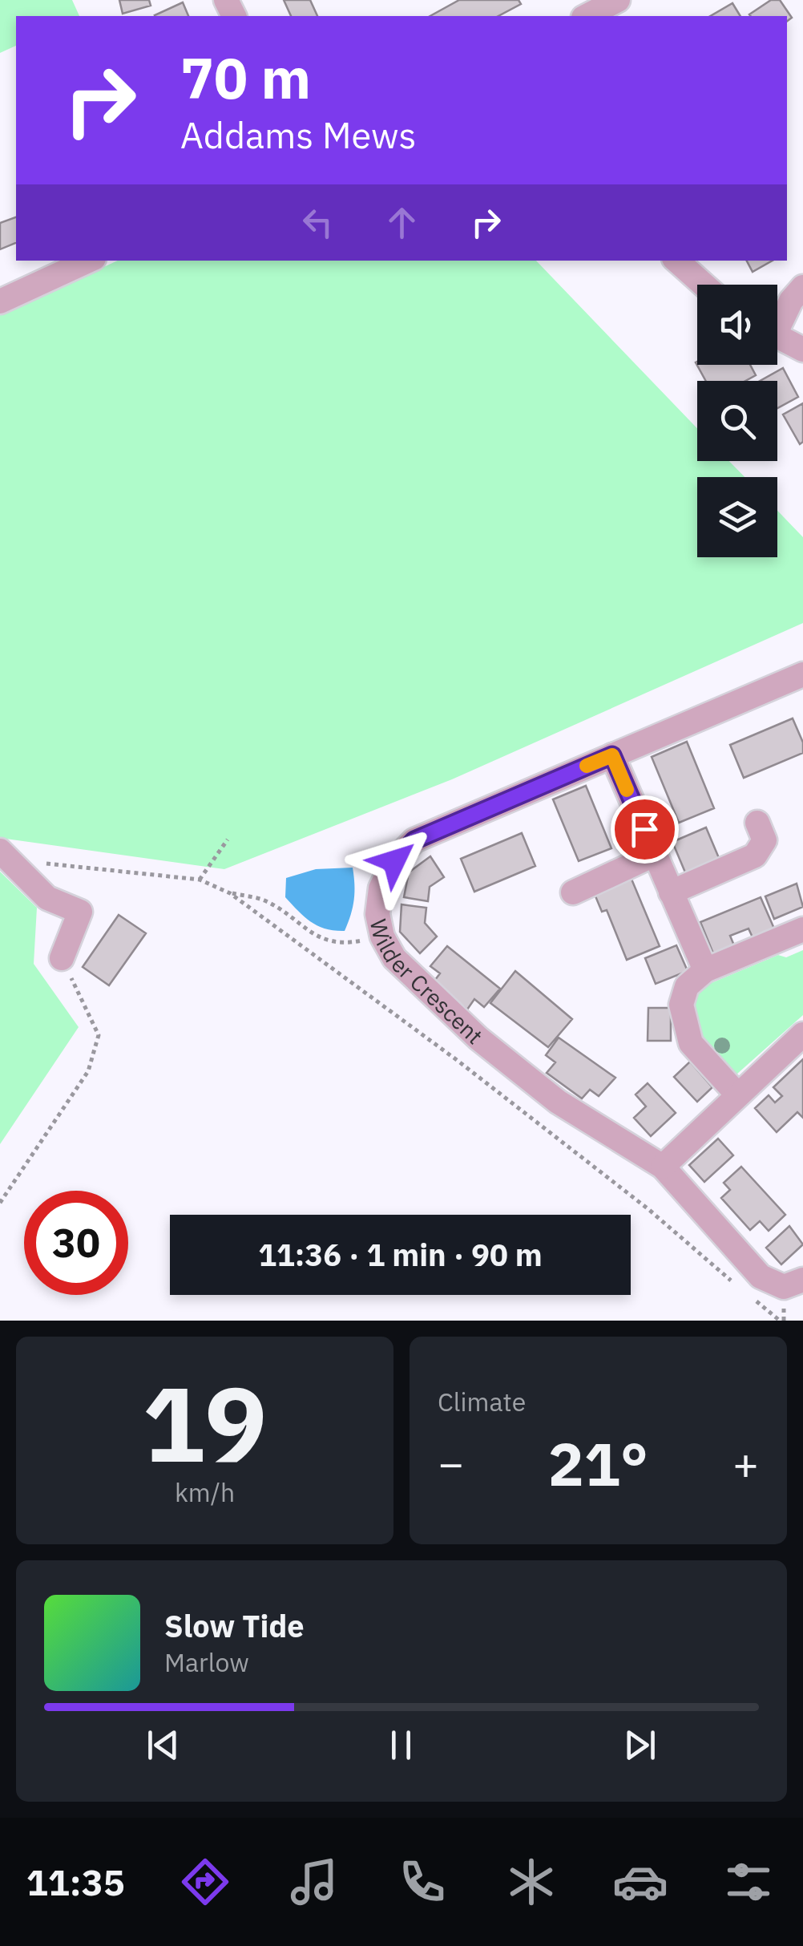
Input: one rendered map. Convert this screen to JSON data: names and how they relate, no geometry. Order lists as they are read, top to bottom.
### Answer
{
  "streets": {
    "street": ["Wilder Crescent"]
  },
  "page": {
    "turn": ["70 m", "Addams Mews"],
    "limit": "30",
    "trip": "11:36 · 1 min · 90 m",
    "tile": [
      ["19", "km/h"],
      "Climate"
    ],
    "heat": ["−", "21°", "+"],
    "song": ["Slow Tide", "Marlow"],
    "tabs": "11:35"
  }
}
